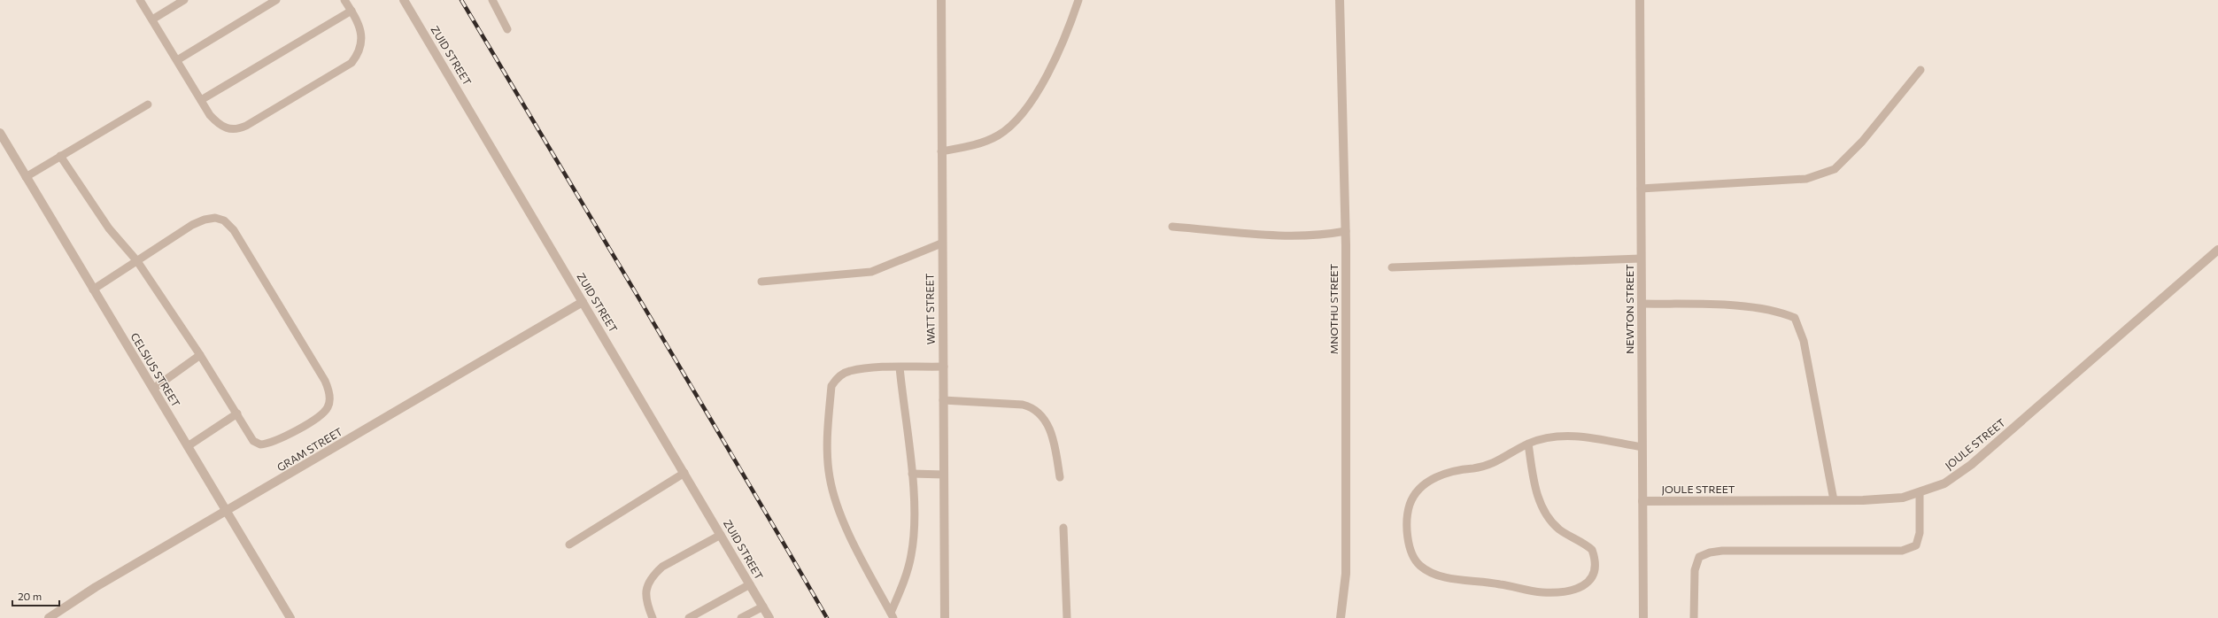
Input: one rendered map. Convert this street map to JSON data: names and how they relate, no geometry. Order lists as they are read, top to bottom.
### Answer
{
  "streets": {
    "street": [
      "ZUID STREET",
      "WATT STREET",
      "MNOTHU STREET",
      "NEWTON STREET",
      "CELSIUS STREET",
      "JOULE STREET",
      "GRAM STREET"
    ]
  },
  "crossings": [
    ["ZUID STREET", "GRAM STREET"],
    ["NEWTON STREET", "JOULE STREET"],
    ["CELSIUS STREET", "GRAM STREET"]
  ],
  "scale_bar": "20 m"
}
